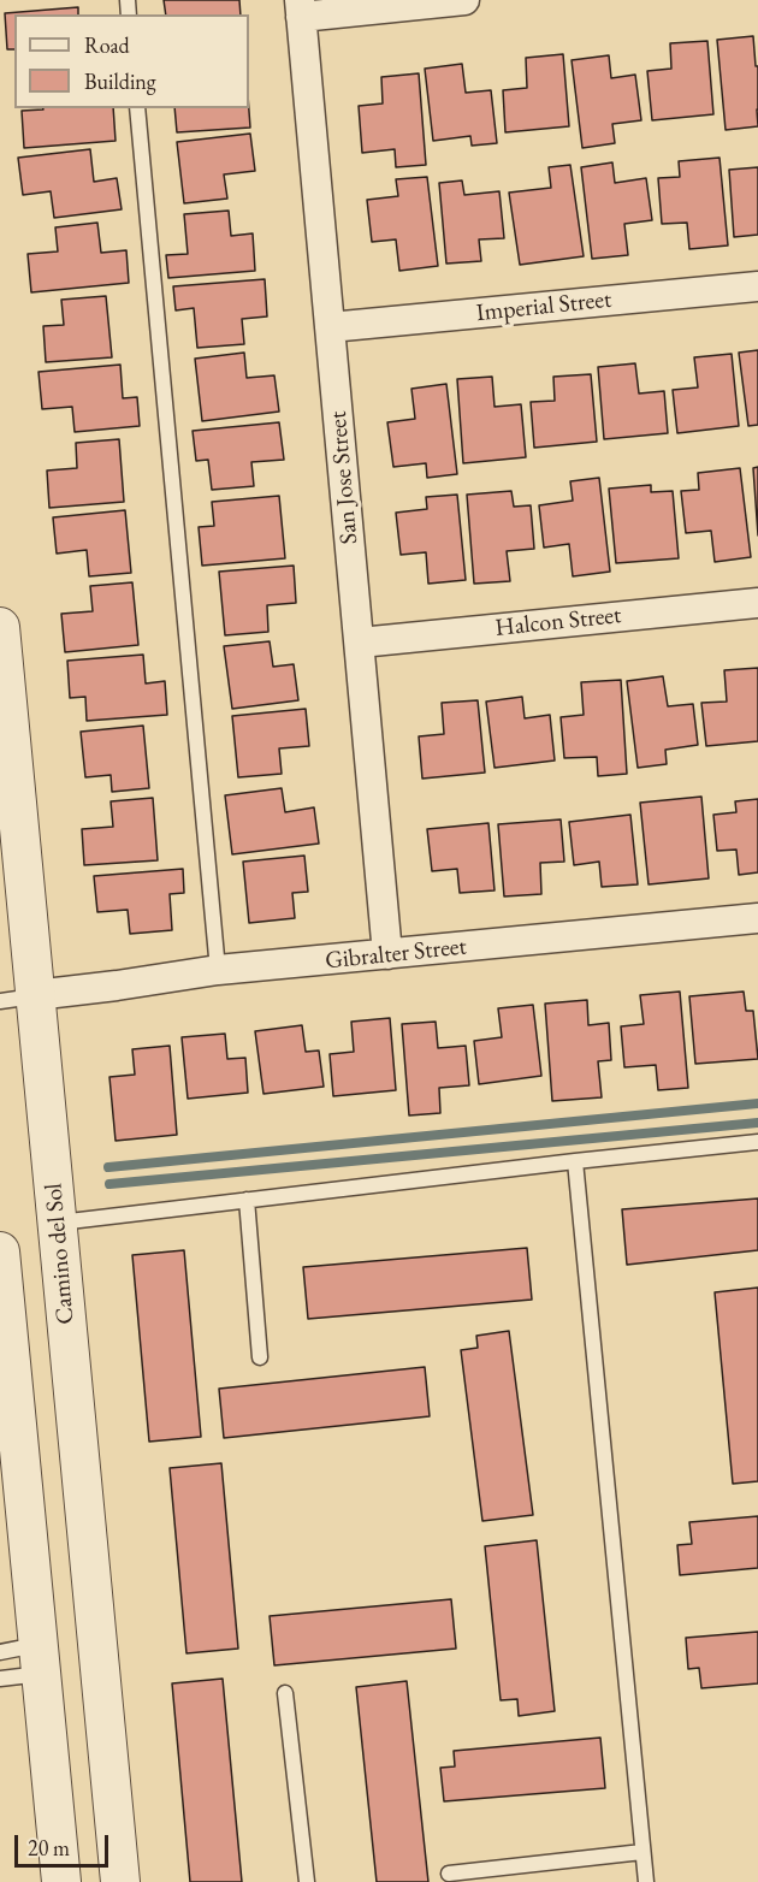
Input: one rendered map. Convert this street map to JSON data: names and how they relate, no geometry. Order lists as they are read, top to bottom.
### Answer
{
  "streets": {
    "street": [
      "Imperial Street",
      "San Jose Street",
      "Halcon Street",
      "Gibralter Street",
      "Camino del Sol"
    ]
  },
  "crossings": [
    ["Imperial Street", "San Jose Street"],
    ["San Jose Street", "Halcon Street"],
    ["San Jose Street", "Gibralter Street"],
    ["Gibralter Street", "Camino del Sol"]
  ],
  "legend": ["Road", "Building"],
  "scale_bar": "20 m"
}
